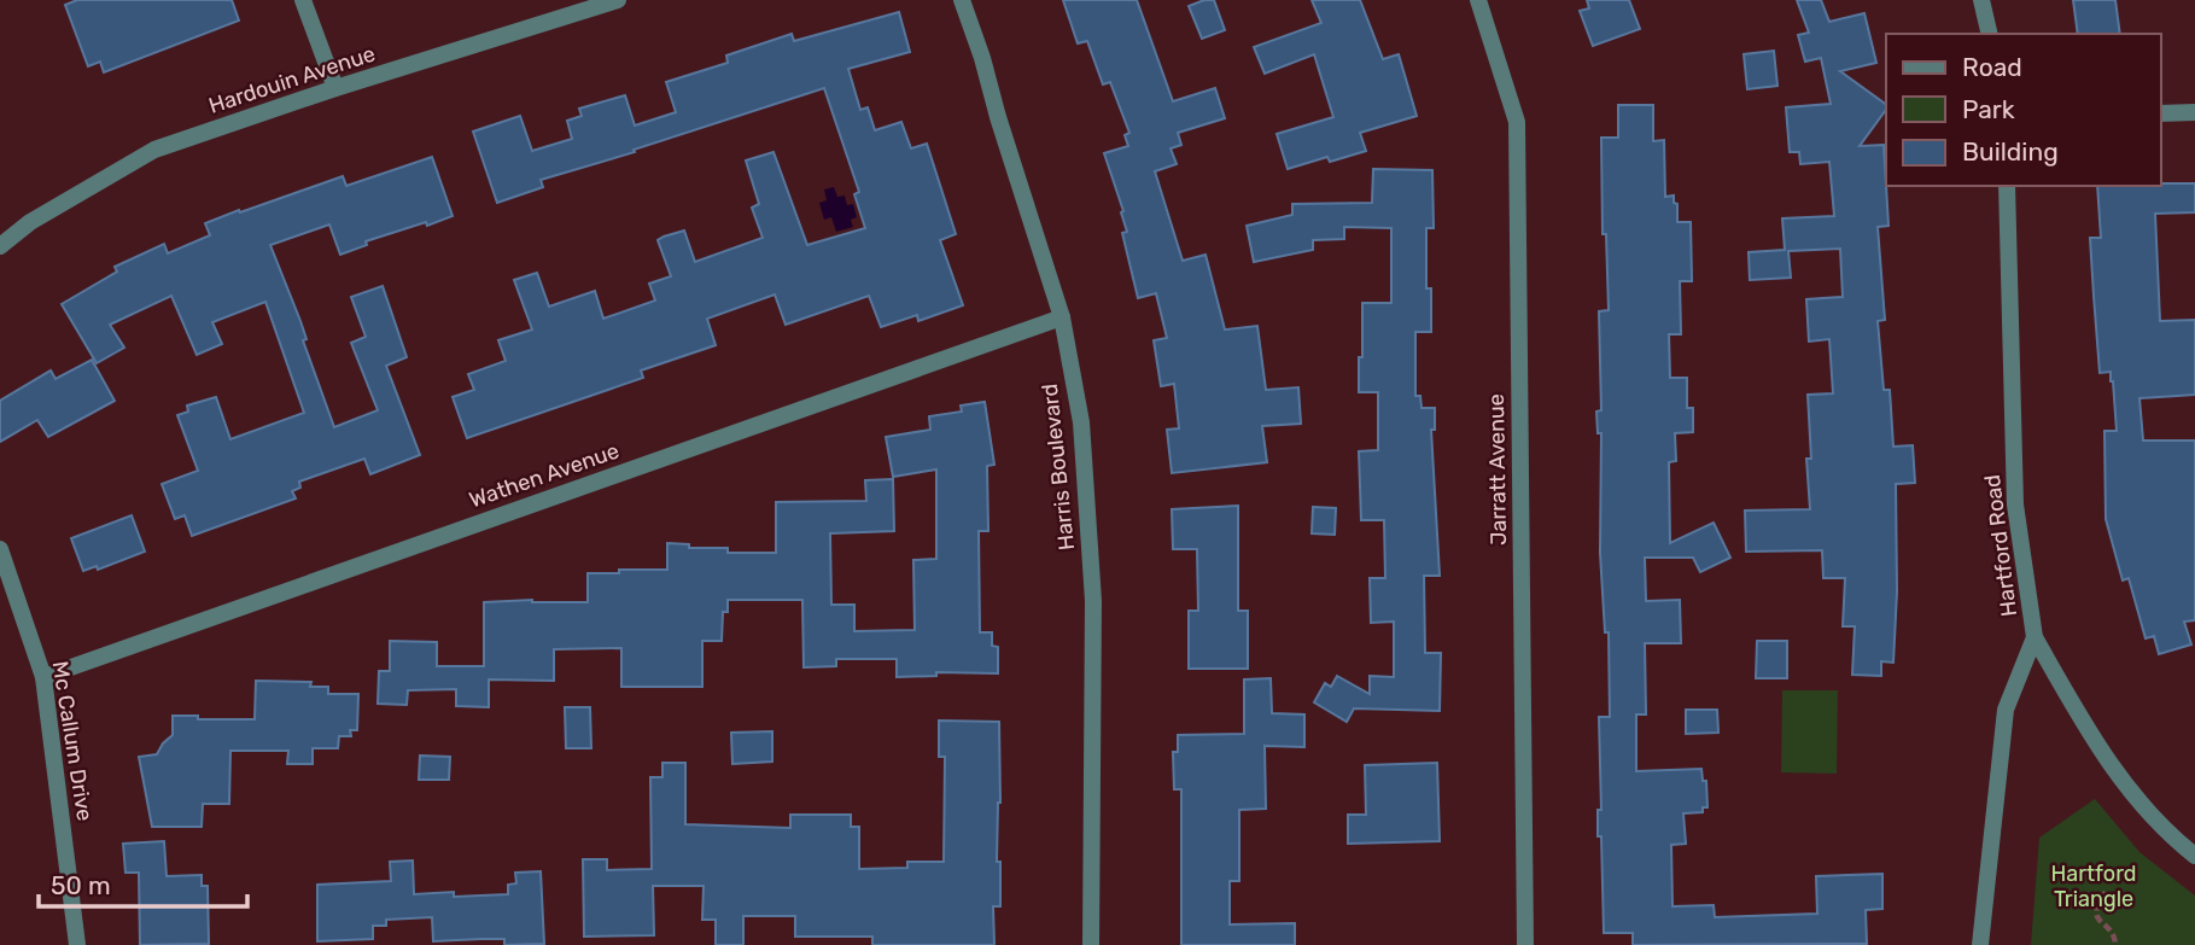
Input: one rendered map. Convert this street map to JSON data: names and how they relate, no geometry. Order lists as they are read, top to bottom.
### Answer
{
  "streets": {
    "street": [
      "Hardouin Avenue",
      "Harris Boulevard",
      "Jarratt Avenue",
      "Wathen Avenue",
      "Hartford Road",
      "Mc Callum Drive"
    ]
  },
  "crossings": [
    ["Harris Boulevard", "Wathen Avenue"],
    ["Wathen Avenue", "Mc Callum Drive"]
  ],
  "parks": ["Hartford Triangle"],
  "legend": ["Road", "Park", "Building"],
  "scale_bar": "50 m"
}
